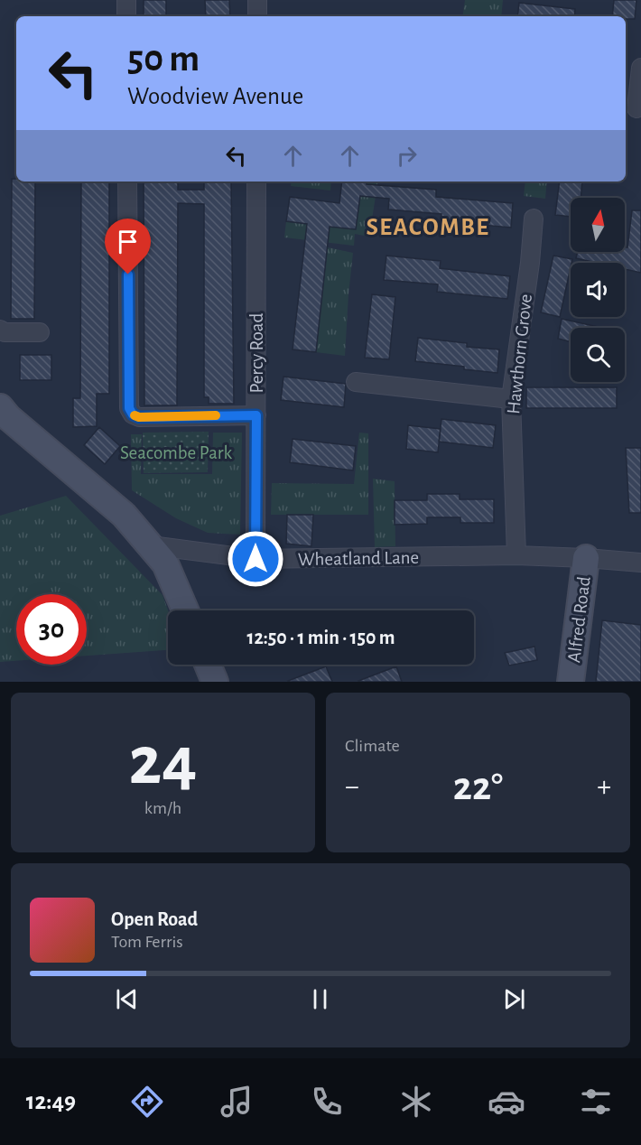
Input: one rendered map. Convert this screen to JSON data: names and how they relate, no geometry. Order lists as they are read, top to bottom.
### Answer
{
  "streets": {
    "main road": ["Alfred Road"],
    "street": ["Percy Road", "Hawthorn Grove", "Wheatland Lane"]
  },
  "crossings": [
    ["Percy Road", "Wheatland Lane"],
    ["Hawthorn Grove", "Wheatland Lane"],
    ["Wheatland Lane", "Alfred Road"]
  ],
  "districts": ["SEACOMBE"],
  "parks": ["Seacombe Park"],
  "north": "top",
  "page": {
    "turn": ["50 m", "Woodview Avenue"],
    "limit": "30",
    "trip": "12:50 · 1 min · 150 m",
    "tile": [
      ["24", "km/h"],
      "Climate"
    ],
    "heat": ["−", "22°", "+"],
    "song": ["Open Road", "Tom Ferris"],
    "tabs": "12:49"
  }
}
